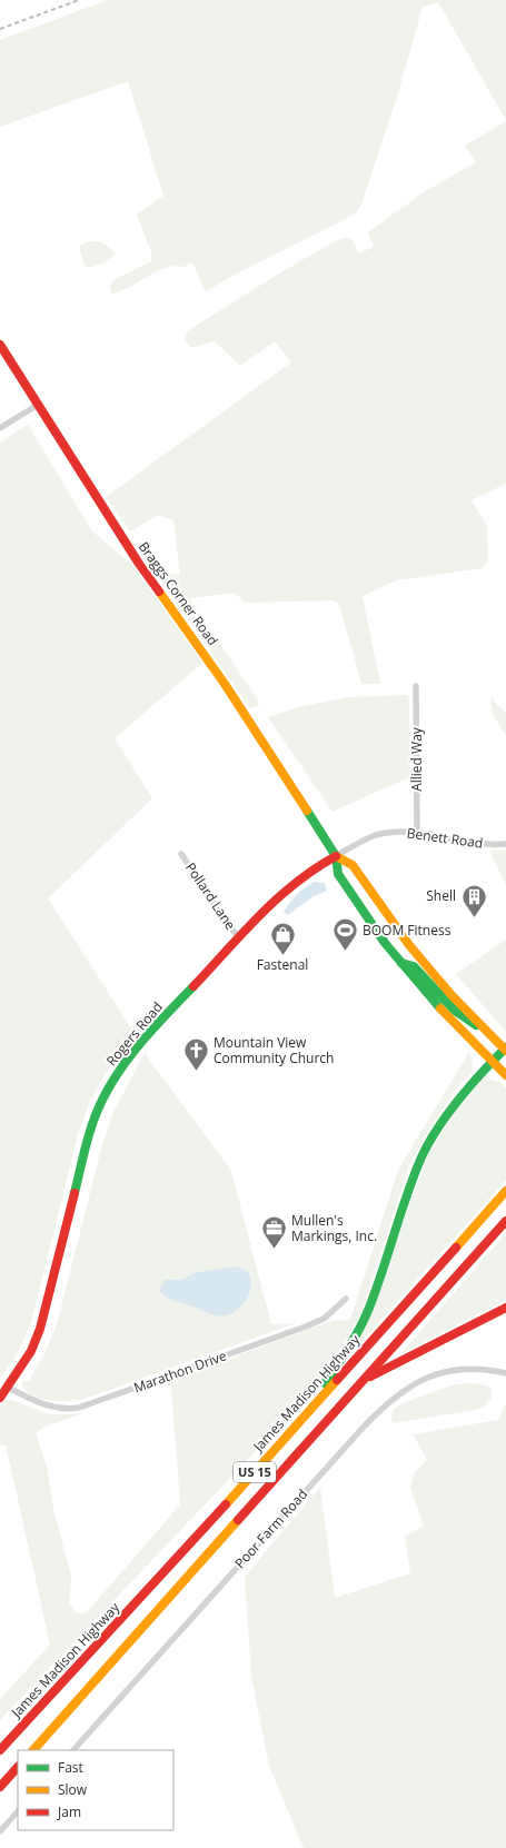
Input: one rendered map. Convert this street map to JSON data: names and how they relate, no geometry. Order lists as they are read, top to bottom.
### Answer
{
  "streets": {
    "main road": [
      "Braggs Corner Road",
      "Rogers Road",
      "James Madison Highway",
      "US 15"
    ],
    "street": [
      "Allied Way",
      "Benett Road",
      "Pollard Lane",
      "Marathon Drive",
      "Poor Farm Road"
    ]
  },
  "crossings": [
    ["Braggs Corner Road", "Benett Road"],
    ["Braggs Corner Road", "Rogers Road"],
    ["Allied Way", "Benett Road"],
    ["Benett Road", "Rogers Road"],
    ["Pollard Lane", "Rogers Road"],
    ["Rogers Road", "Marathon Drive"]
  ],
  "places": {
    "building": ["Shell"],
    "sports": ["BOOM Fitness"],
    "shop": ["Fastenal"],
    "church": ["Mountain View Community Church"],
    "office": ["Mullen's Markings, Inc."]
  },
  "legend": ["Fast", "Slow", "Jam"]
}
